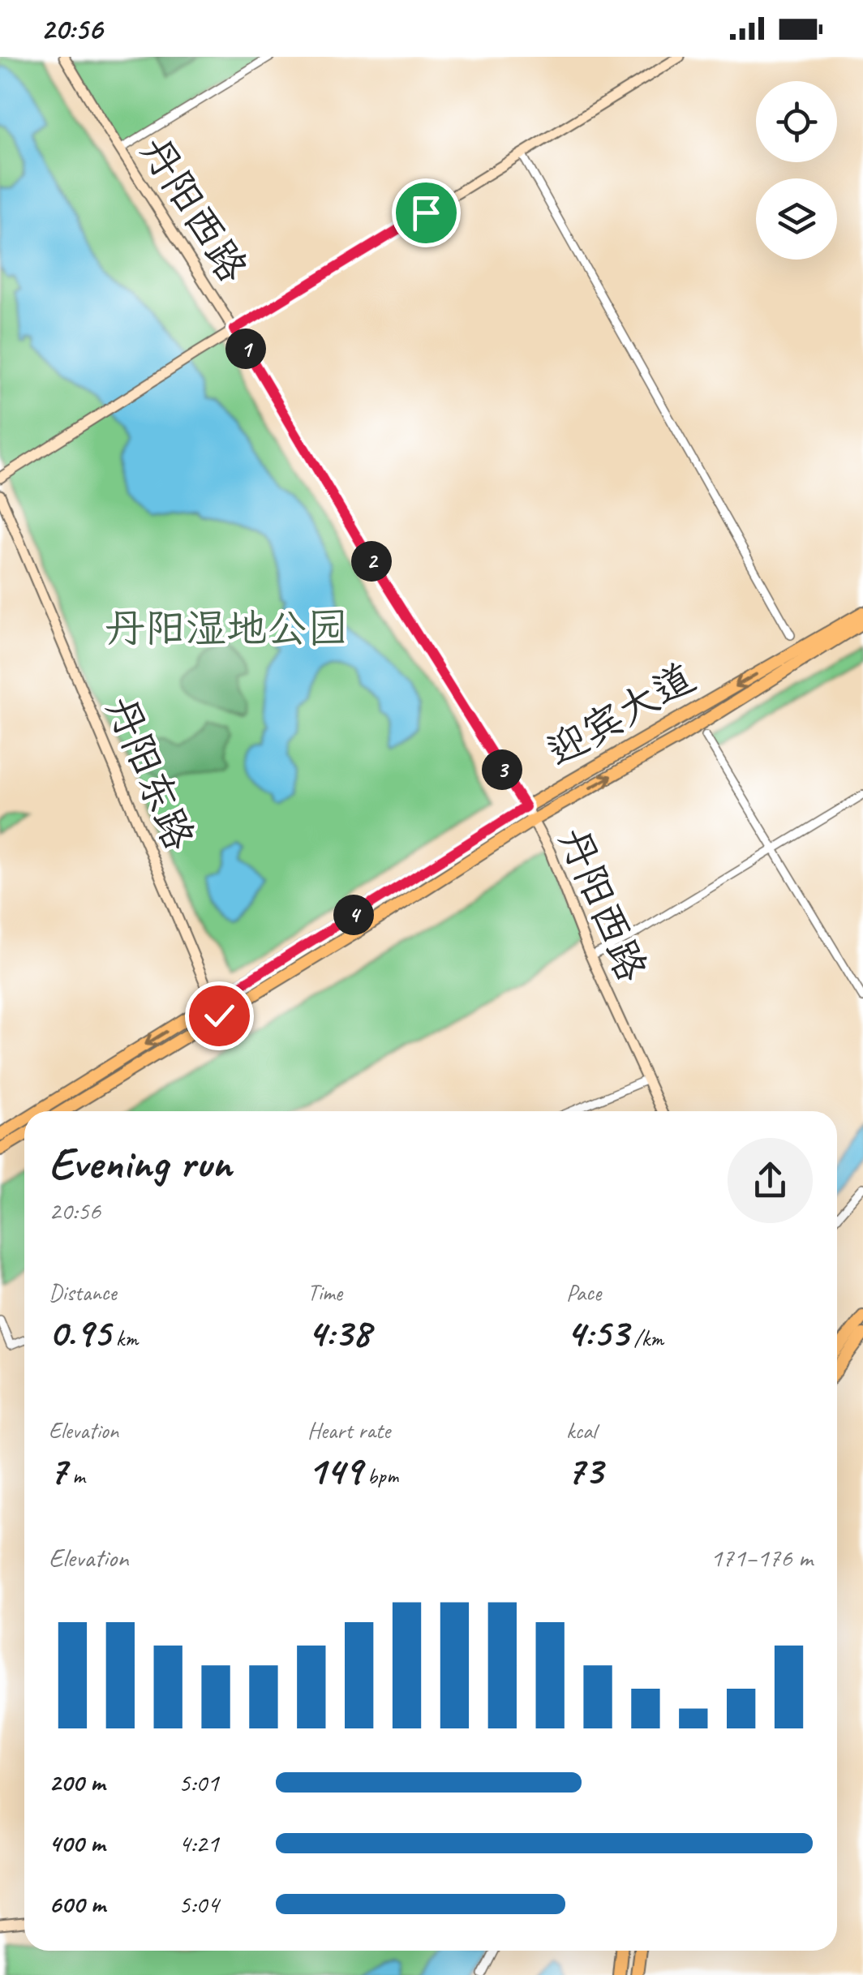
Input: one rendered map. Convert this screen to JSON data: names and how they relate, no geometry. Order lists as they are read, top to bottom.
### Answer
{
  "streets": {
    "main road": ["迎宾大道"],
    "street": ["丹阳西路", "丹阳东路"]
  },
  "crossings": [
    ["丹阳西路", "迎宾大道"],
    ["迎宾大道", "丹阳东路"]
  ],
  "parks": ["丹阳湿地公园"],
  "page": {
    "status": "20:56",
    "pins": [
      "1",
      "2",
      "3",
      "4"
    ],
    "heading": ["Evening run", "20:56"],
    "stats": [
      ["Distance", "0.95 km"],
      ["Time", "4:38"],
      ["Pace", "4:53 /km"],
      ["Elevation", "7 m"],
      ["Heart rate", "149 bpm"],
      ["kcal", "73"]
    ],
    "chart": ["Elevation", "171–176 m"],
    "list": [
      {
        "name": "200 m",
        "note": "5:01"
      },
      {
        "name": "400 m",
        "note": "4:21"
      },
      {
        "name": "600 m",
        "note": "5:04"
      }
    ]
  }
}
